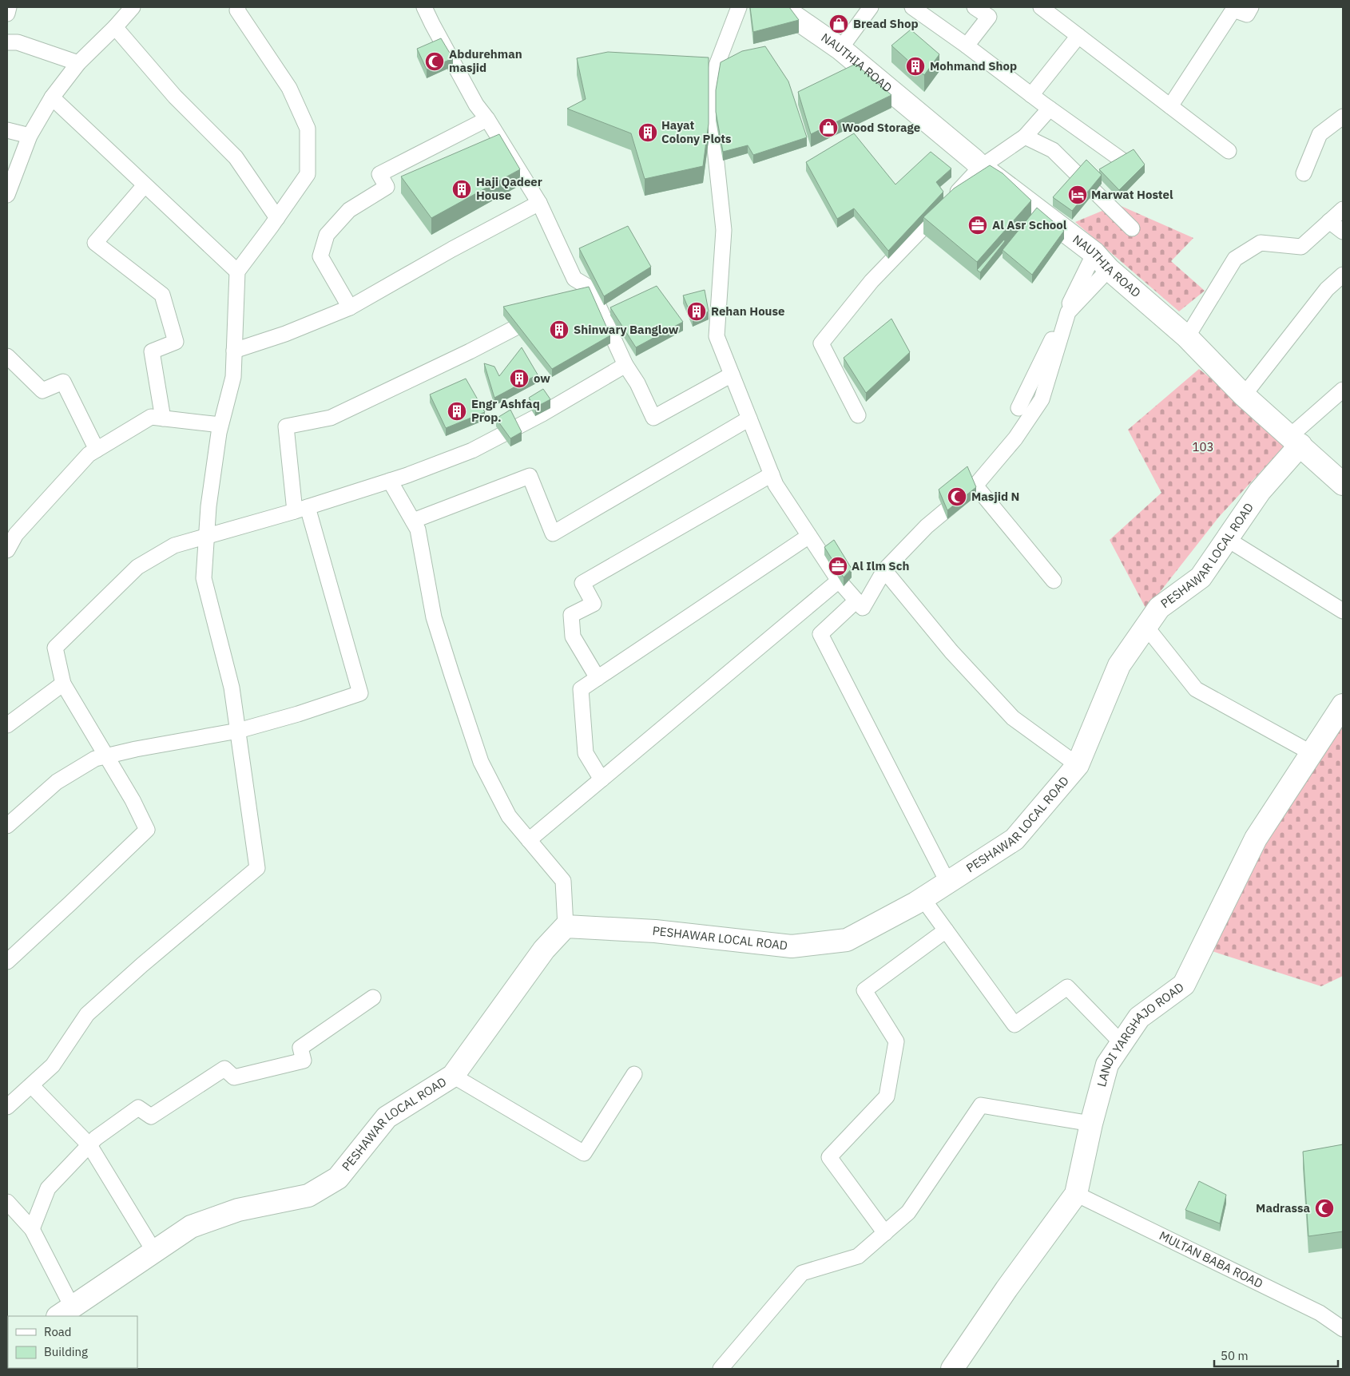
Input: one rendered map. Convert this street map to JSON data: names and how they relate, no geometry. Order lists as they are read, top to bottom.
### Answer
{
  "streets": {
    "street": [
      "NAUTHIA ROAD",
      "PESHAWAR LOCAL ROAD",
      "LANDI YARGHAJO ROAD",
      "MULTAN BABA ROAD"
    ]
  },
  "crossings": [
    ["NAUTHIA ROAD", "PESHAWAR LOCAL ROAD"],
    ["LANDI YARGHAJO ROAD", "MULTAN BABA ROAD"]
  ],
  "parks": ["103"],
  "places": {
    "shop": ["Bread Shop", "Wood Storage"],
    "mosque": ["Abdurehman masjid", "Masjid N", "Madrassa"],
    "building": [
      "Mohmand Shop",
      "Hayat Colony Plots",
      "Haji Qadeer House",
      "Rehan House",
      "Shinwary Banglow",
      "ow",
      "Engr Ashfaq Prop."
    ],
    "hotel": ["Marwat Hostel"],
    "office": ["Al Asr School", "Al Ilm Sch"]
  },
  "legend": ["Road", "Building"],
  "scale_bar": "50 m"
}
